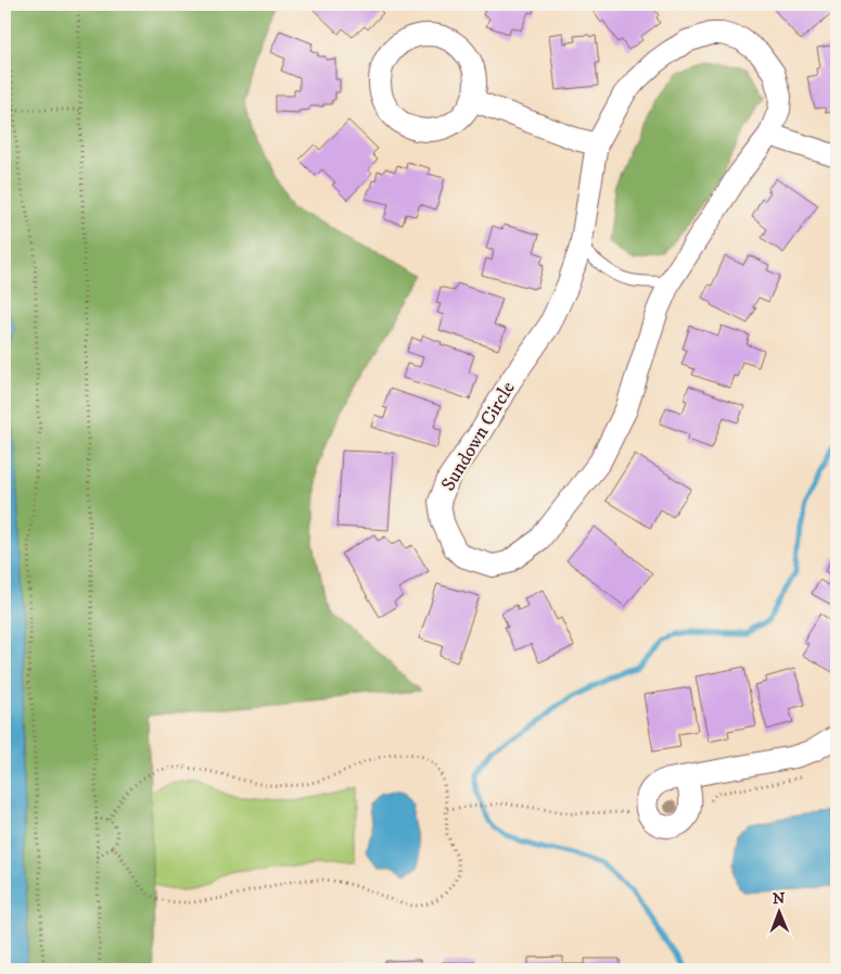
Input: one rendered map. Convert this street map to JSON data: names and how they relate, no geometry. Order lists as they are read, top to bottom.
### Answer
{
  "streets": {
    "street": ["Sundown Circle"]
  },
  "north": "top"
}
